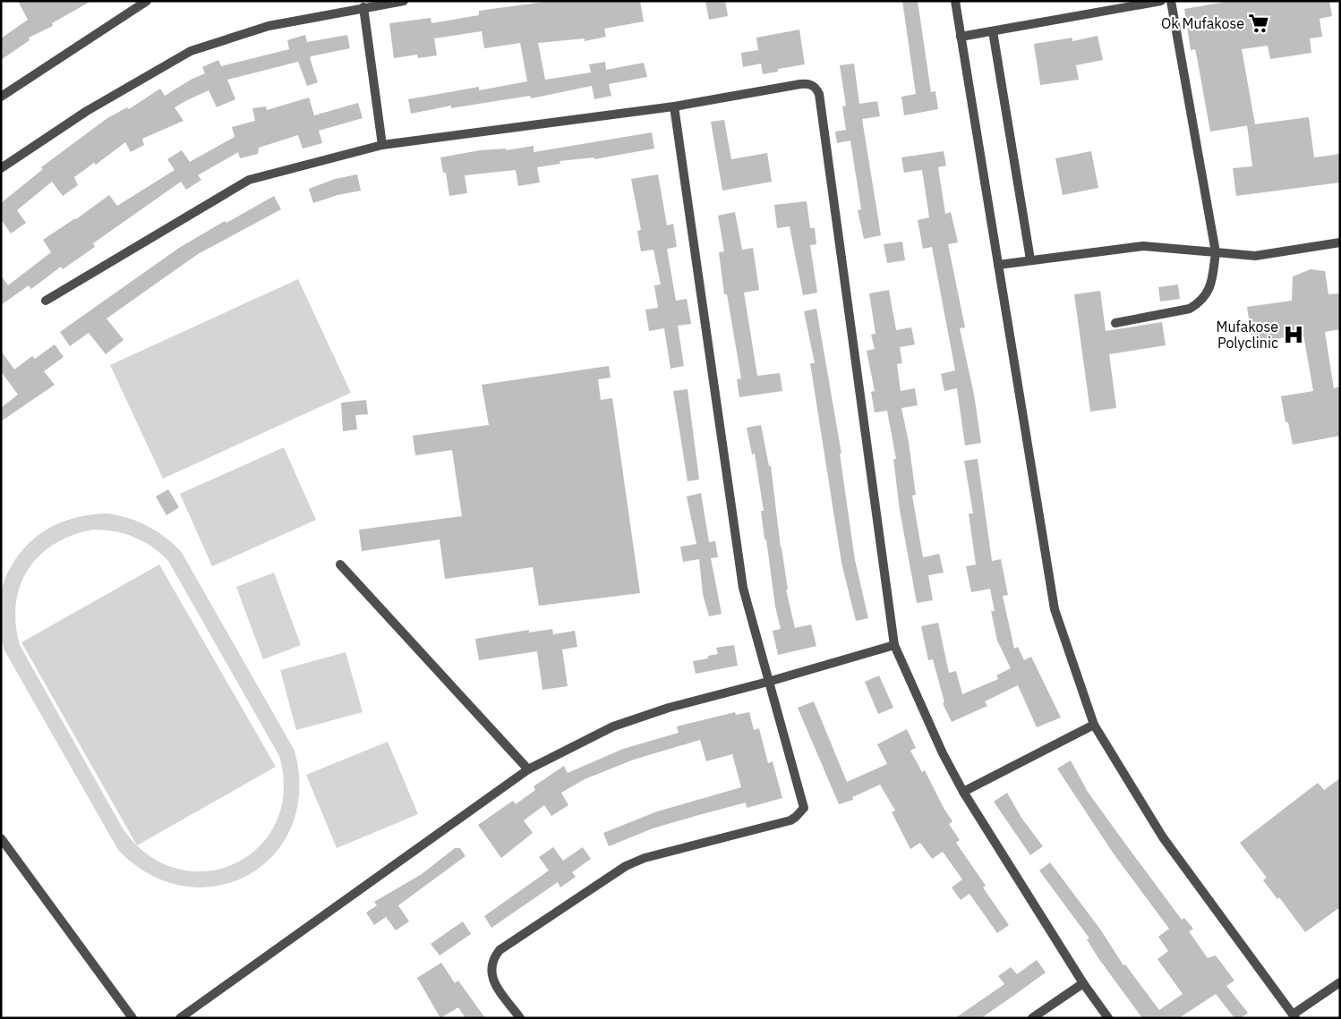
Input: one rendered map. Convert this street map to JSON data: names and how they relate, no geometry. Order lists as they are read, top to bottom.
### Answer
{
  "places": {
    "supermarket": ["Ok Mufakose"],
    "hospital": ["Mufakose Polyclinic"]
  }
}
